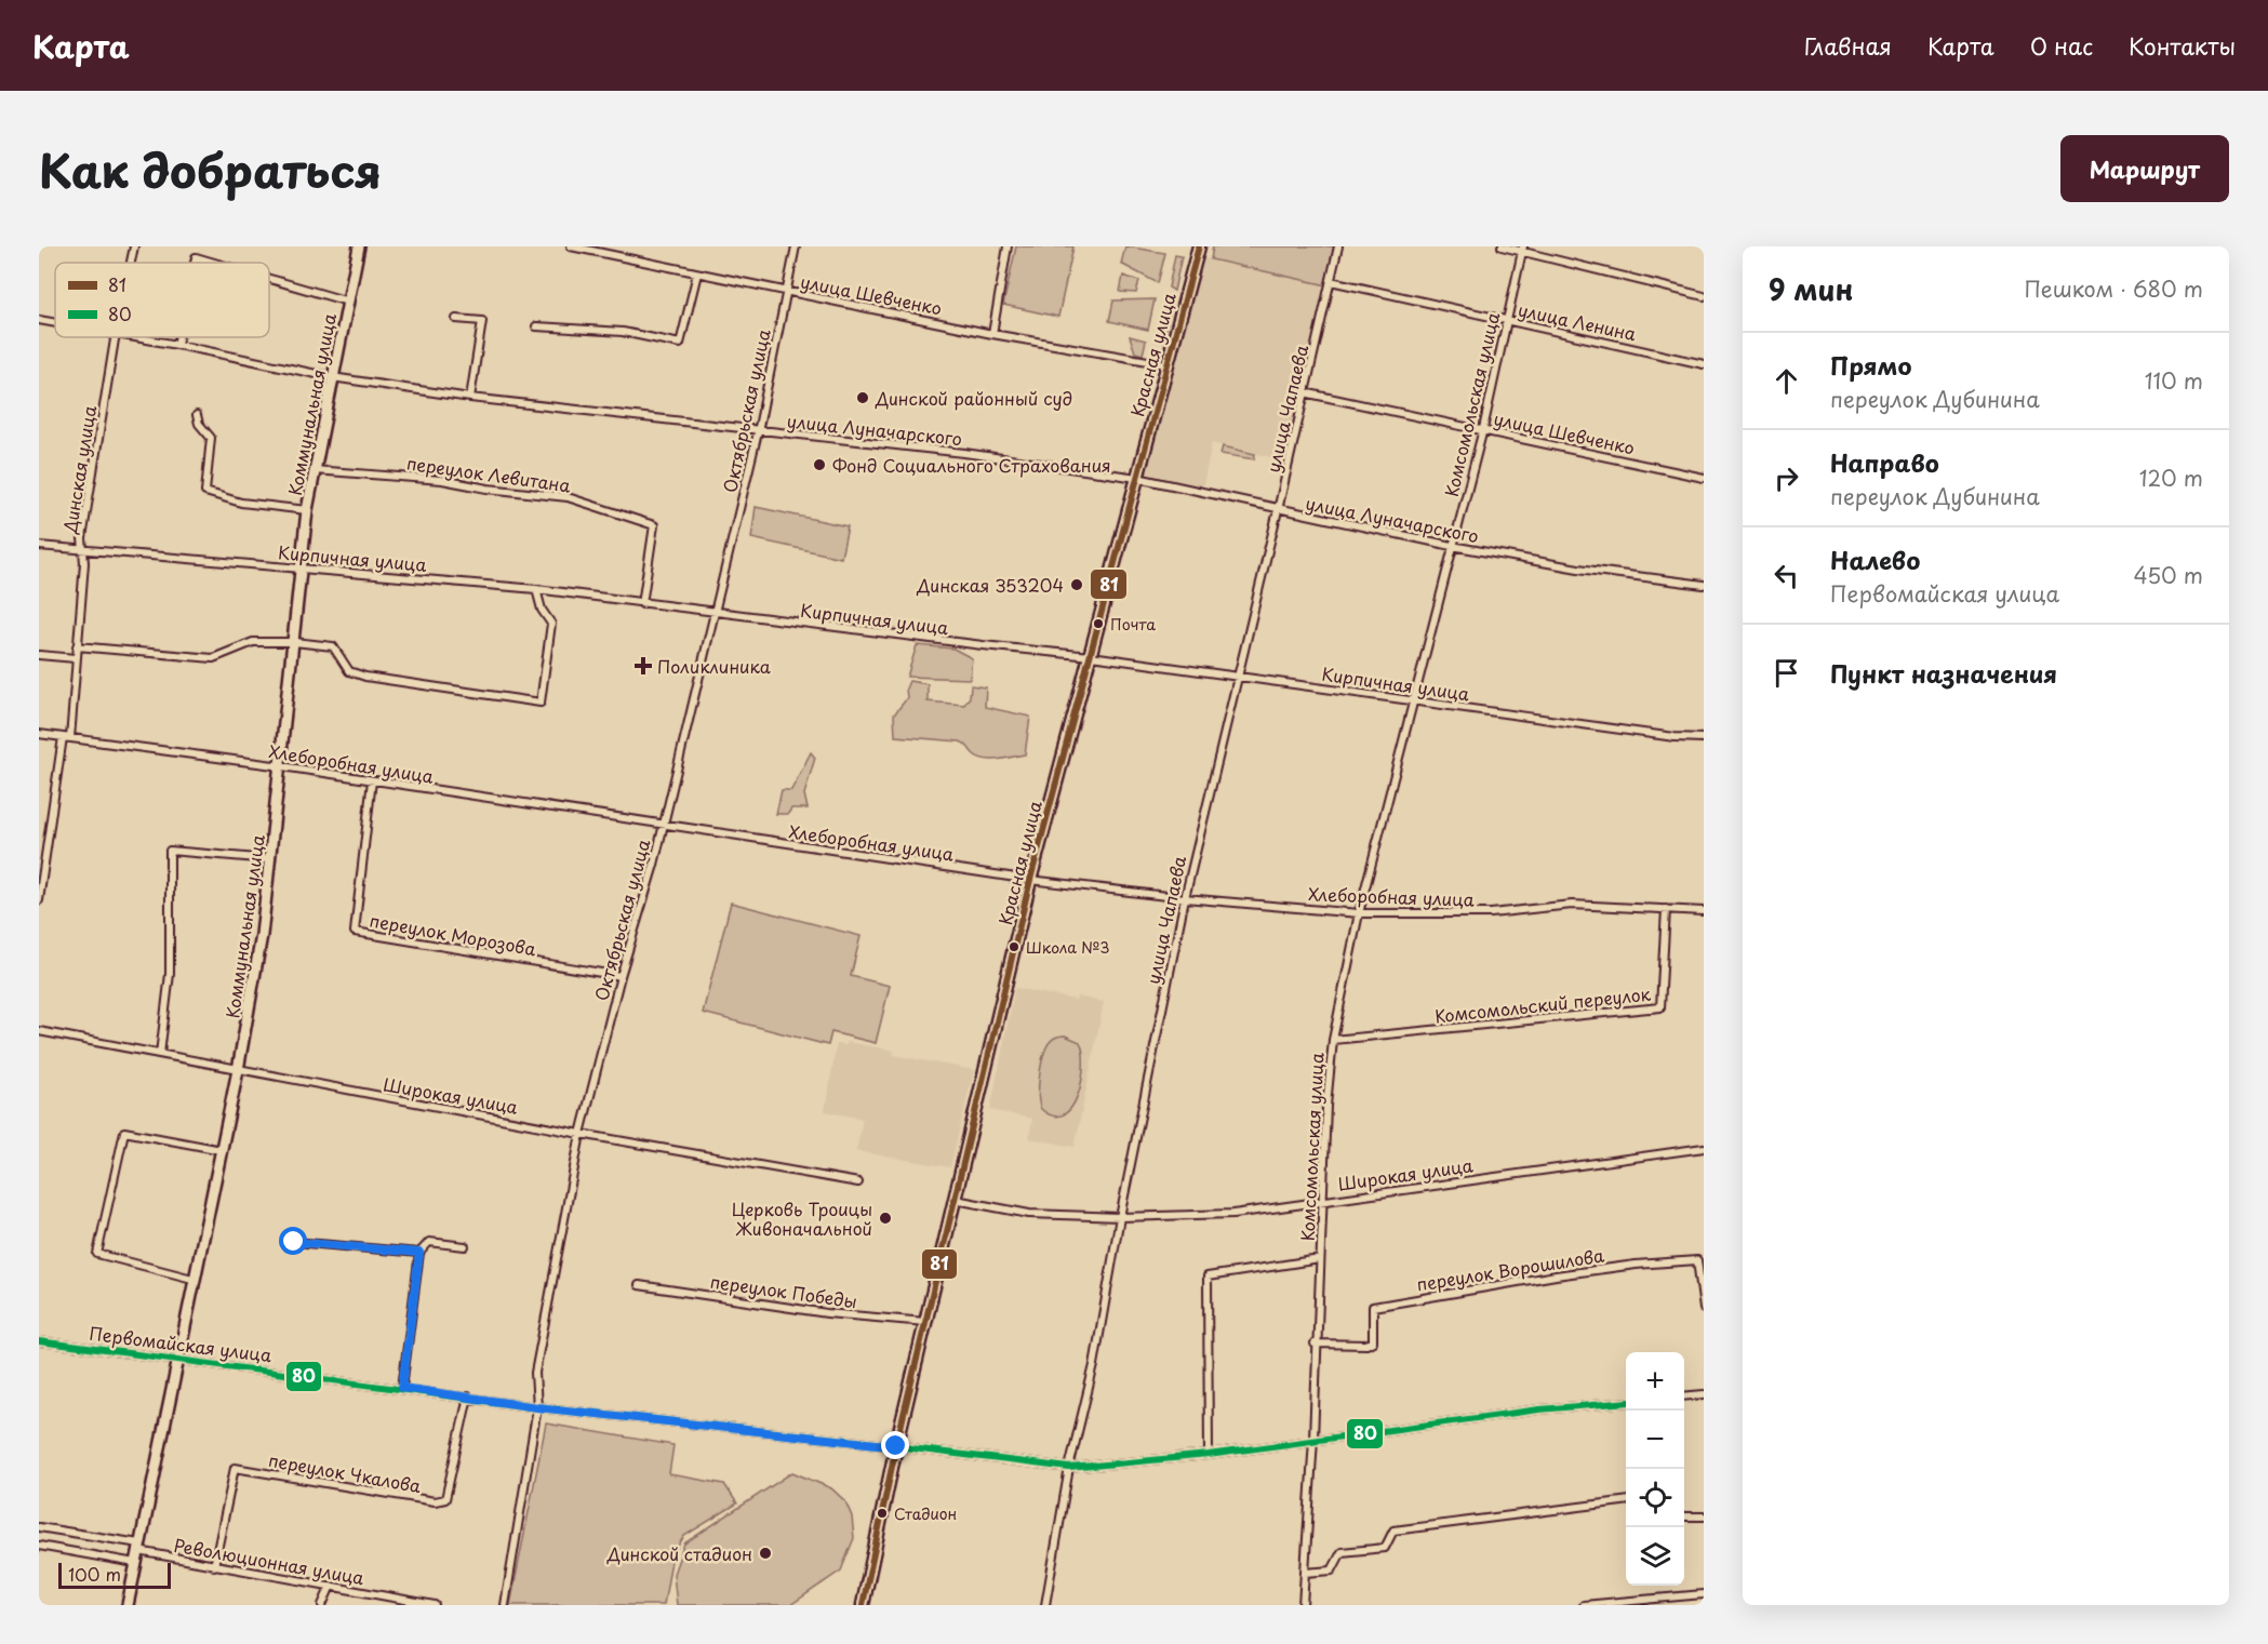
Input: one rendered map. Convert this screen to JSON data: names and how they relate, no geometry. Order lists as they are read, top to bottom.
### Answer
{
  "streets": {
    "main road": ["Красная улица"],
    "street": [
      "улица Шевченко",
      "улица Ленина",
      "Коммунальная улица",
      "Комсомольская улица",
      "улица Чапаева",
      "Октябрьская улица",
      "улица Луначарского",
      "Динская улица",
      "переулок Левитана",
      "Кирпичная улица",
      "Хлеборобная улица",
      "переулок Морозова",
      "Комсомольский переулок",
      "Широкая улица",
      "переулок Ворошилова",
      "переулок Победы",
      "Первомайская улица",
      "переулок Чкалова",
      "Революционная улица"
    ]
  },
  "crossings": [
    ["улица Шевченко", "Красная улица"],
    ["улица Шевченко", "Комсомольская улица"],
    ["улица Шевченко", "улица Чапаева"],
    ["улица Шевченко", "Октябрьская улица"],
    ["улица Ленина", "Комсомольская улица"],
    ["улица Ленина", "улица Чапаева"],
    ["Красная улица", "улица Луначарского"],
    ["Красная улица", "Кирпичная улица"],
    ["Красная улица", "Хлеборобная улица"],
    ["Красная улица", "Широкая улица"],
    ["Красная улица", "переулок Победы"],
    ["Красная улица", "Первомайская улица"],
    ["Коммунальная улица", "улица Луначарского"],
    ["Коммунальная улица", "переулок Левитана"],
    ["Коммунальная улица", "Кирпичная улица"],
    ["Коммунальная улица", "Хлеборобная улица"],
    ["Коммунальная улица", "Широкая улица"],
    ["Коммунальная улица", "Первомайская улица"],
    ["Коммунальная улица", "Революционная улица"],
    ["Комсомольская улица", "улица Луначарского"],
    ["Комсомольская улица", "Кирпичная улица"],
    ["Комсомольская улица", "Хлеборобная улица"],
    ["Комсомольская улица", "Комсомольский переулок"],
    ["Комсомольская улица", "Широкая улица"],
    ["Комсомольская улица", "переулок Ворошилова"],
    ["Комсомольская улица", "Первомайская улица"],
    ["улица Чапаева", "улица Луначарского"],
    ["улица Чапаева", "Кирпичная улица"],
    ["улица Чапаева", "Хлеборобная улица"],
    ["улица Чапаева", "Широкая улица"],
    ["улица Чапаева", "Первомайская улица"],
    ["Октябрьская улица", "улица Луначарского"],
    ["Октябрьская улица", "Кирпичная улица"],
    ["Октябрьская улица", "Хлеборобная улица"],
    ["Октябрьская улица", "переулок Морозова"],
    ["Октябрьская улица", "Широкая улица"],
    ["Октябрьская улица", "Первомайская улица"],
    ["Динская улица", "Кирпичная улица"],
    ["Динская улица", "Хлеборобная улица"],
    ["переулок Левитана", "Кирпичная улица"],
    ["Хлеборобная улица", "переулок Морозова"],
    ["Хлеборобная улица", "Комсомольский переулок"],
    ["Первомайская улица", "переулок Чкалова"],
    ["переулок Чкалова", "Революционная улица"]
  ],
  "places": {
    "other": [
      "Динской районный суд",
      "Фонд Социального Страхования",
      "Динская 353204",
      "Почта",
      "Школа №3",
      "Церковь Троицы Живоначальной",
      "Стадион",
      "Динской стадион"
    ],
    "health": ["Поликлиника"]
  },
  "lines": ["transit line 81", "transit line 80"],
  "legend": ["81", "80"],
  "scale_bar": "100 m",
  "page": {
    "header": "Карта",
    "nav": [
      "Главная",
      "Карта",
      "О нас",
      "Контакты"
    ],
    "title": "Как добраться",
    "buttons": "Маршрут",
    "heading": ["9 мин", "Пешком · 680 m"],
    "list": [
      ["Прямо", "переулок Дубинина", "110 m"],
      ["Направо", "переулок Дубинина", "120 m"],
      ["Налево", "Первомайская улица", "450 m"],
      "Пункт назначения"
    ],
    "map_buttons": ["+", "−"],
    "scale": "100 m"
  }
}
